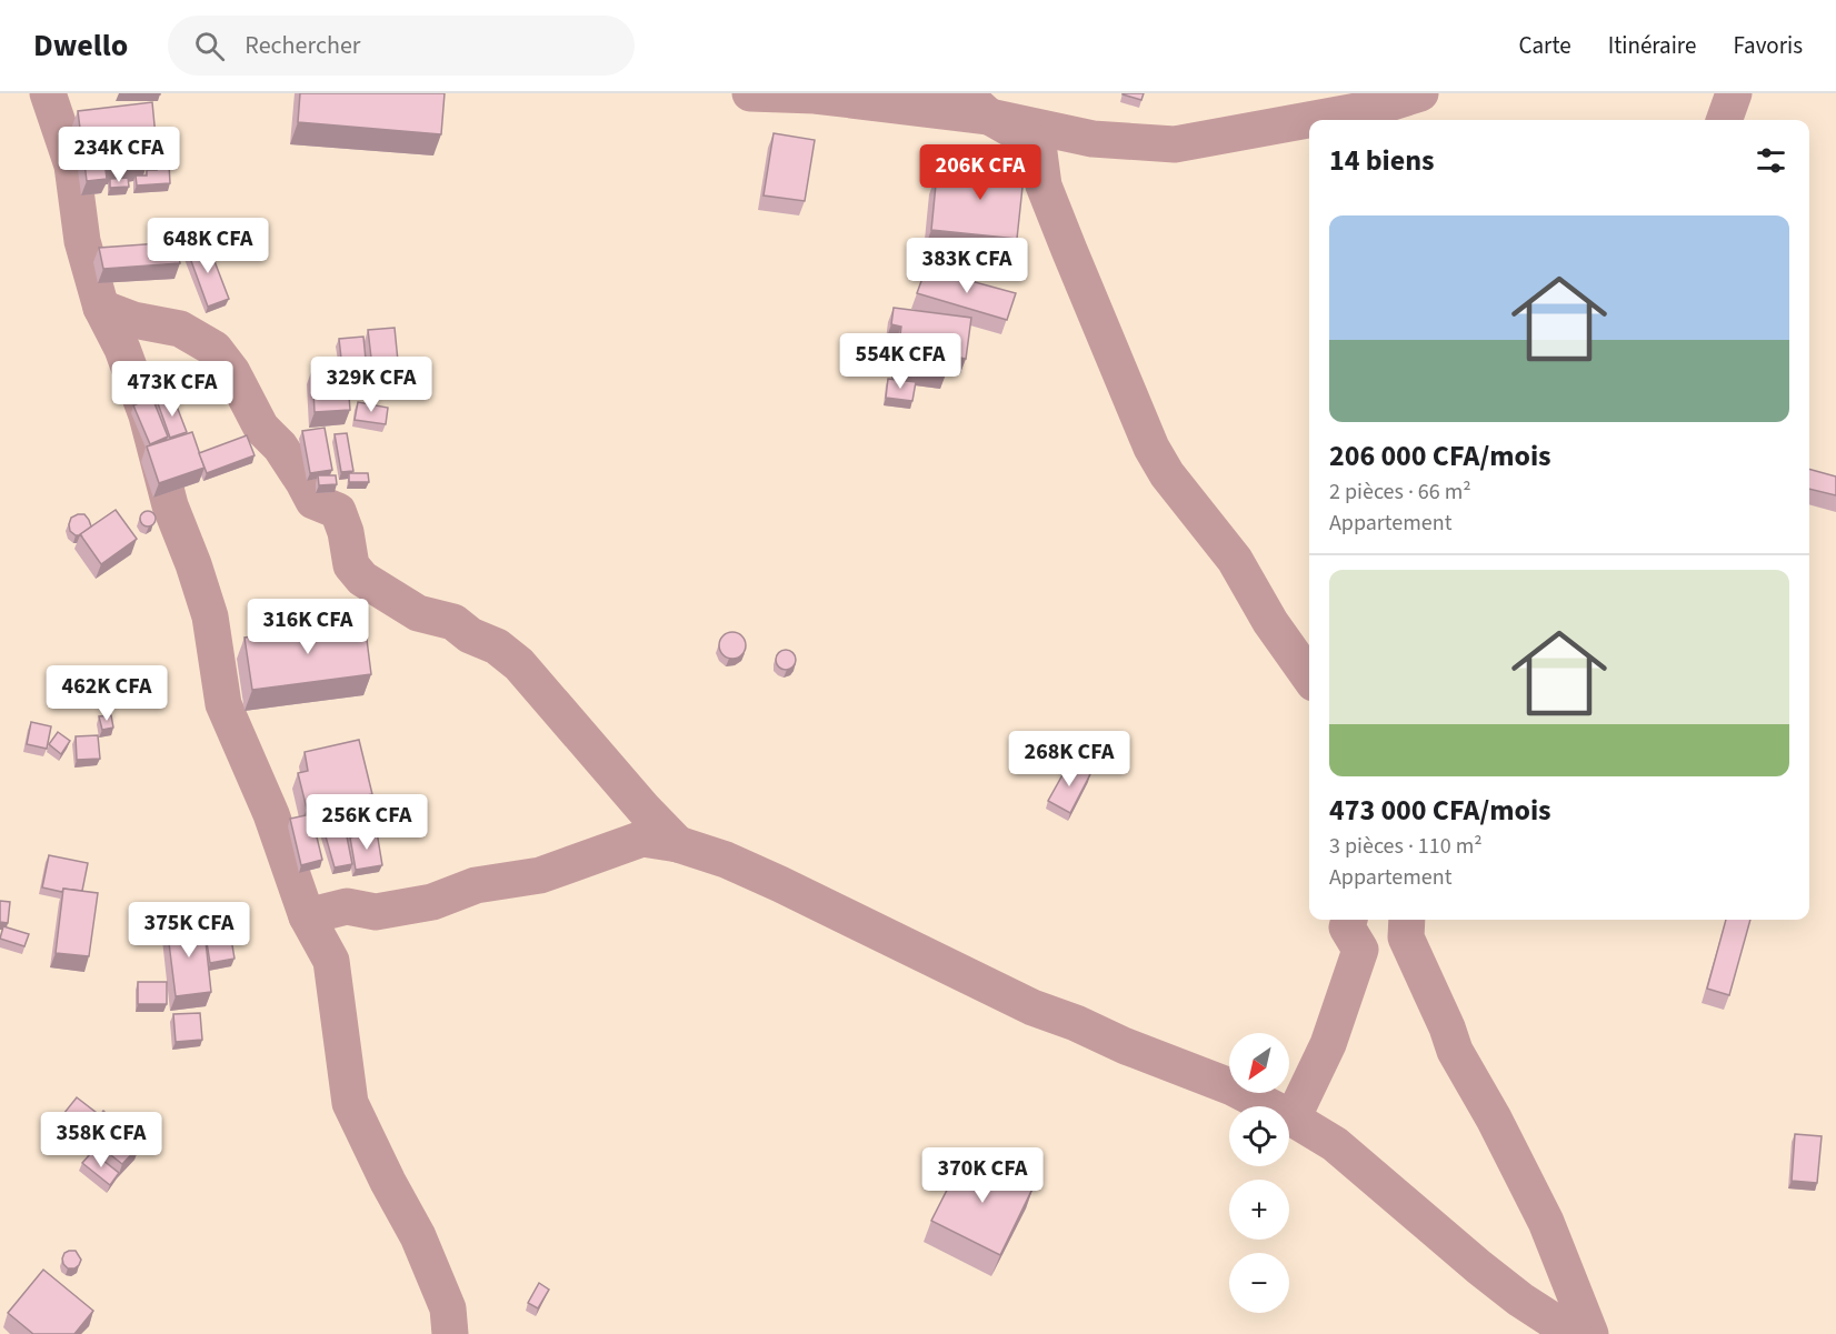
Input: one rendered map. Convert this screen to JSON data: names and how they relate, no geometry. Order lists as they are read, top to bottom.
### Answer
{
  "north": "bottom left",
  "page": {
    "header": "Dwello",
    "search": "Rechercher",
    "nav": ["Carte", "Itinéraire", "Favoris"],
    "heading": "14 biens",
    "price": [
      "234K CFA",
      "206K CFA",
      "648K CFA",
      "383K CFA",
      "554K CFA",
      "329K CFA",
      "473K CFA",
      "316K CFA",
      "462K CFA",
      "268K CFA",
      "256K CFA",
      "375K CFA",
      "358K CFA",
      "370K CFA"
    ],
    "list": [
      {
        "name": "206 000 CFA/mois",
        "note": "2 pièces · 66 m² · Appartement"
      },
      {
        "name": "473 000 CFA/mois",
        "note": "3 pièces · 110 m² · Appartement"
      }
    ],
    "map_buttons": ["+", "−"]
  }
}
